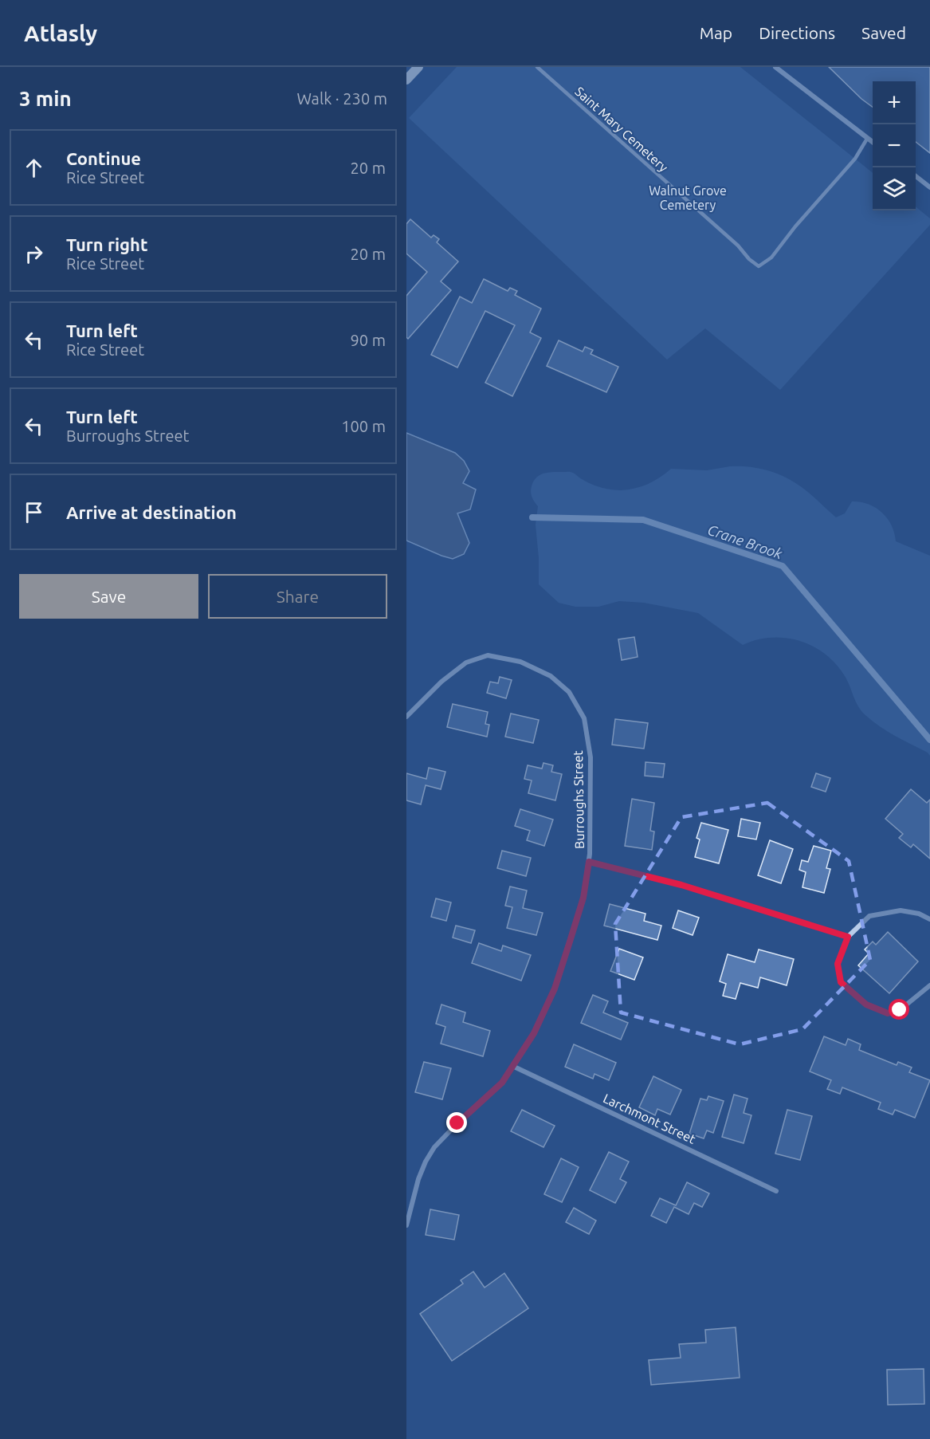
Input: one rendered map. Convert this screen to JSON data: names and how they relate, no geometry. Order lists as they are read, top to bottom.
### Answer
{
  "streets": {
    "street": ["Burroughs Street", "Larchmont Street"],
    "lane": ["Saint Mary Cemetery"]
  },
  "crossings": [
    ["Burroughs Street", "Larchmont Street"]
  ],
  "water": ["Crane Brook"],
  "parks": ["Walnut Grove Cemetery"],
  "page": {
    "header": "Atlasly",
    "nav": ["Map", "Directions", "Saved"],
    "heading": ["3 min", "Walk · 230 m"],
    "map_buttons": ["+", "−"],
    "list": [
      ["Continue", "Rice Street", "20 m"],
      ["Turn right", "Rice Street", "20 m"],
      ["Turn left", "Rice Street", "90 m"],
      ["Turn left", "Burroughs Street", "100 m"],
      "Arrive at destination"
    ],
    "buttons": ["Save", "Share"]
  }
}
